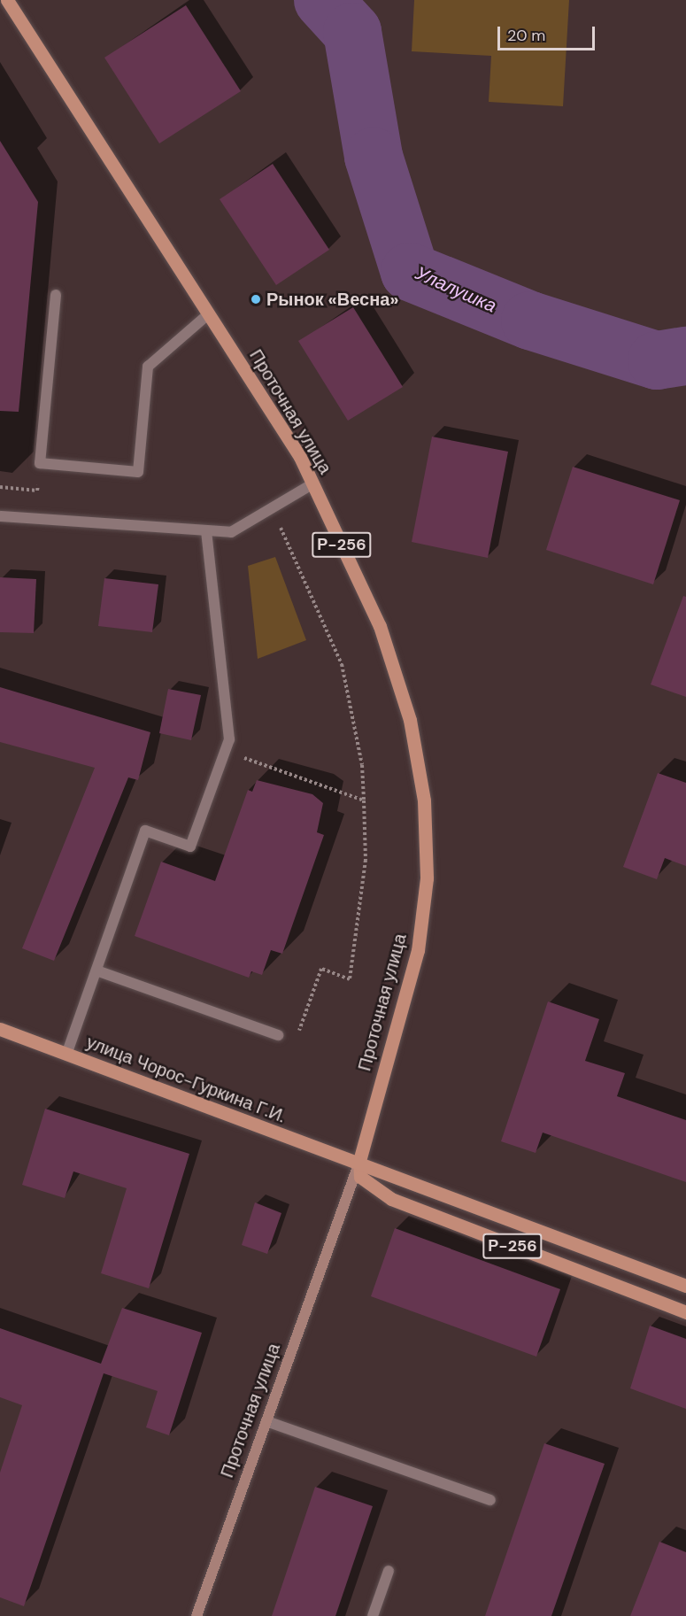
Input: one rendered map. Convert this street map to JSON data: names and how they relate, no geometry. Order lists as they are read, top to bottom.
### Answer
{
  "streets": {
    "main road": ["Проточная улица", "Р-256", "улица Чорос-Гуркина Г.И."]
  },
  "crossings": [
    ["Проточная улица", "Р-256"],
    ["Проточная улица", "улица Чорос-Гуркина Г.И."],
    ["Р-256", "улица Чорос-Гуркина Г.И."]
  ],
  "water": ["Улалушка"],
  "places": ["Рынок «Весна»"],
  "scale_bar": "20 m"
}
